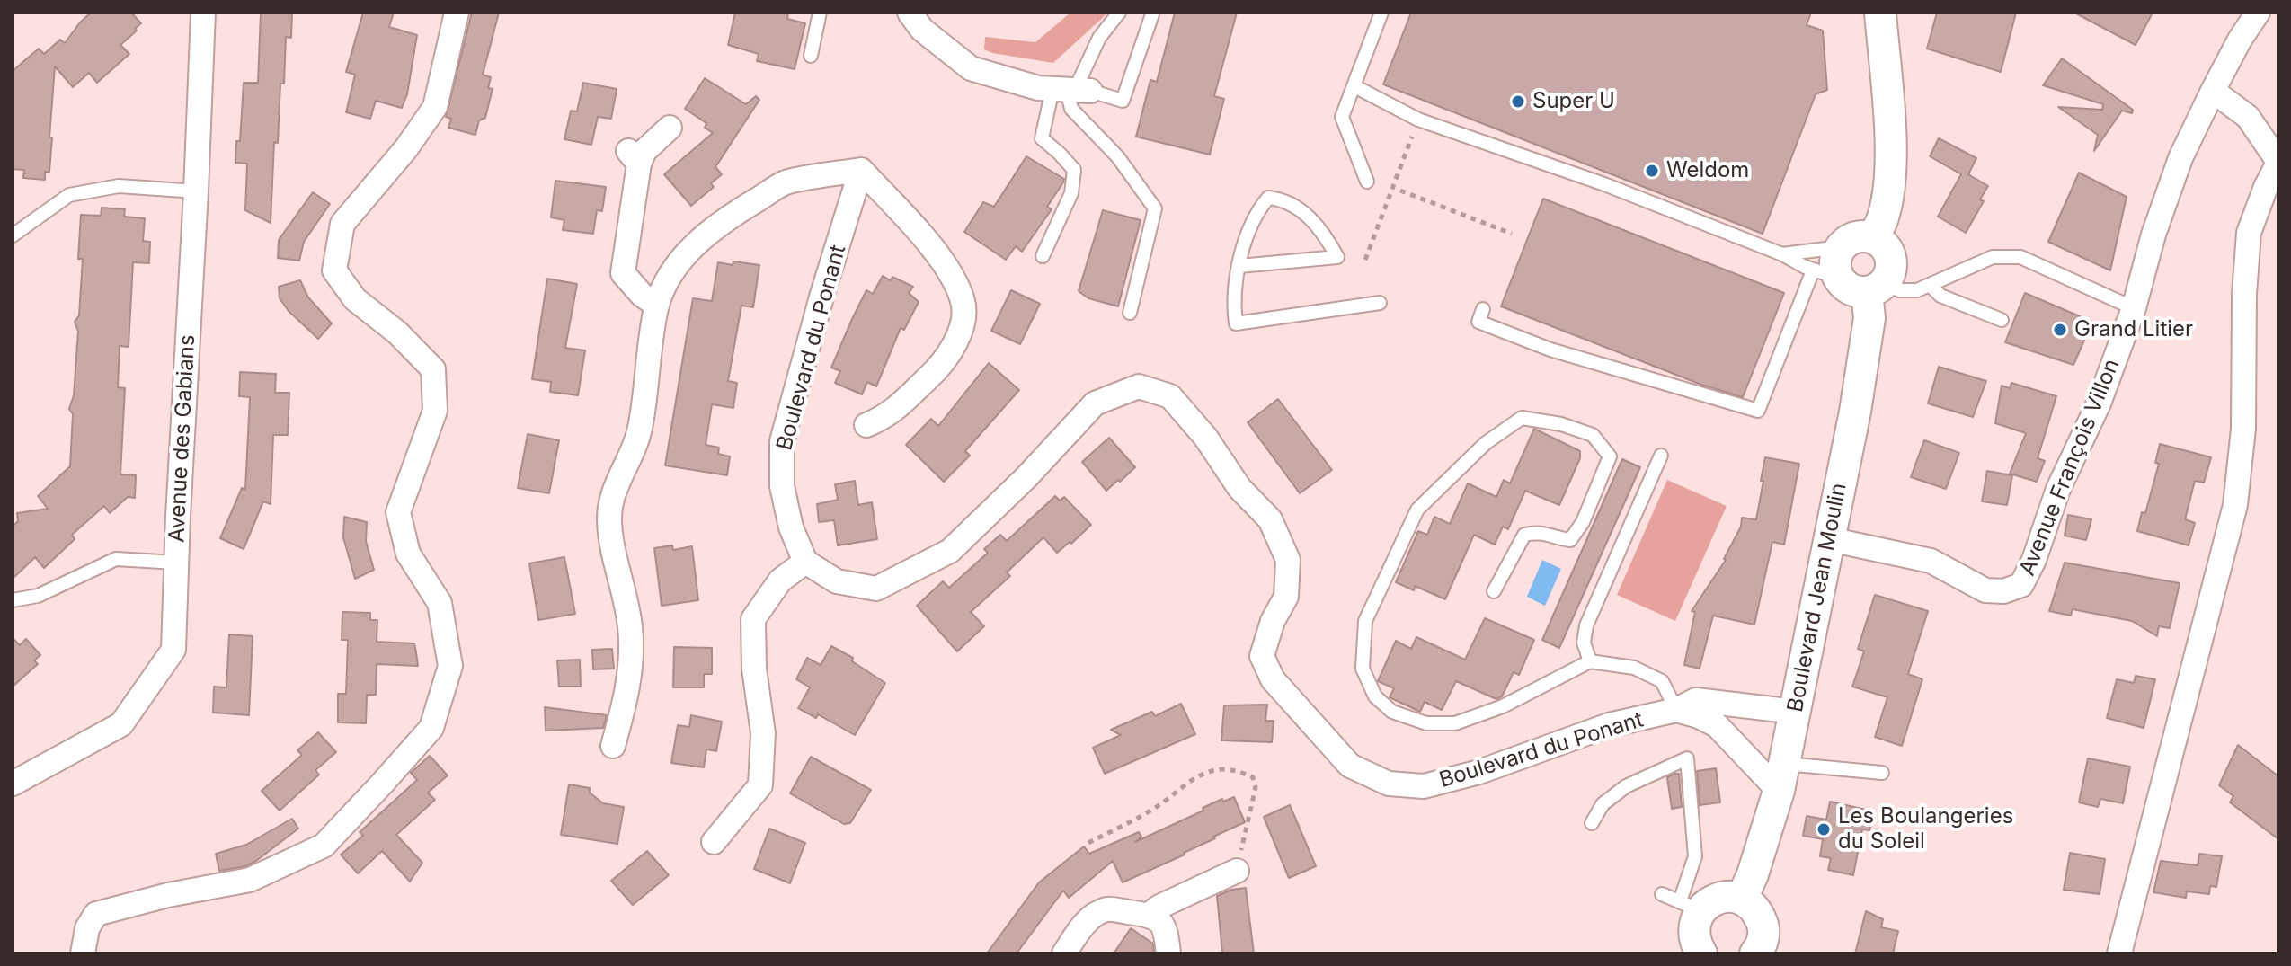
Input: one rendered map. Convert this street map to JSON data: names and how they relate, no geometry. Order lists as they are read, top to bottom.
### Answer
{
  "streets": {
    "street": [
      "Boulevard du Ponant",
      "Avenue des Gabians",
      "Avenue François Villon",
      "Boulevard Jean Moulin"
    ]
  },
  "crossings": [
    ["Boulevard du Ponant", "Boulevard Jean Moulin"],
    ["Avenue François Villon", "Boulevard Jean Moulin"]
  ],
  "places": [
    "Super U",
    "Weldom",
    "Grand Litier",
    "Les Boulangeries du Soleil"
  ]
}
